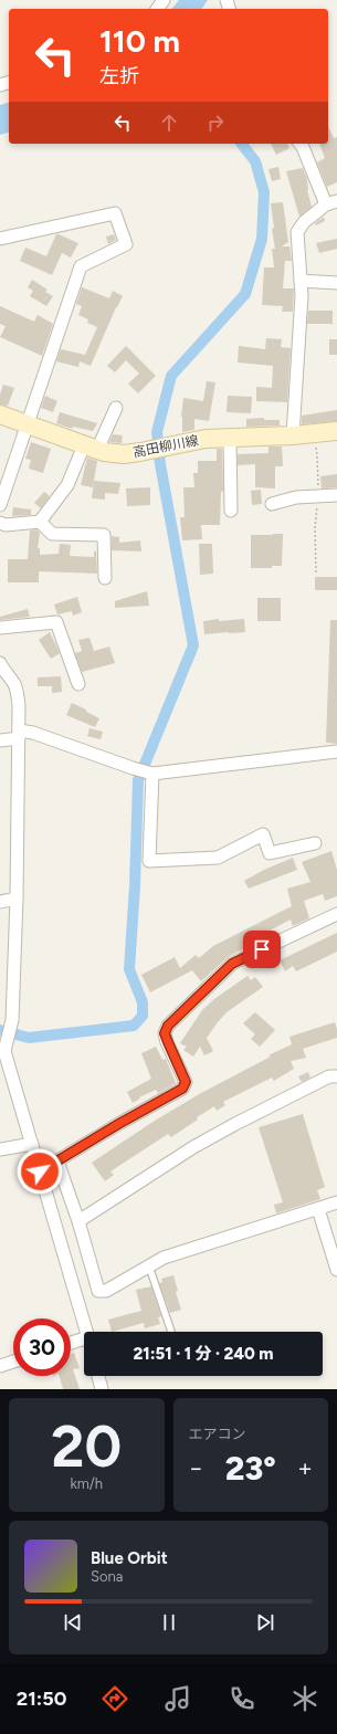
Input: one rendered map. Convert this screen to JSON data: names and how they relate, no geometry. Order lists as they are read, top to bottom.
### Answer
{
  "streets": {
    "main road": ["高田柳川線"]
  },
  "page": {
    "turn": ["110 m", "左折"],
    "limit": "30",
    "trip": "21:51 · 1 分 · 240 m",
    "tile": [
      ["20", "km/h"],
      "エアコン"
    ],
    "heat": ["−", "23°", "+"],
    "song": ["Blue Orbit", "Sona"],
    "tabs": "21:50"
  }
}
